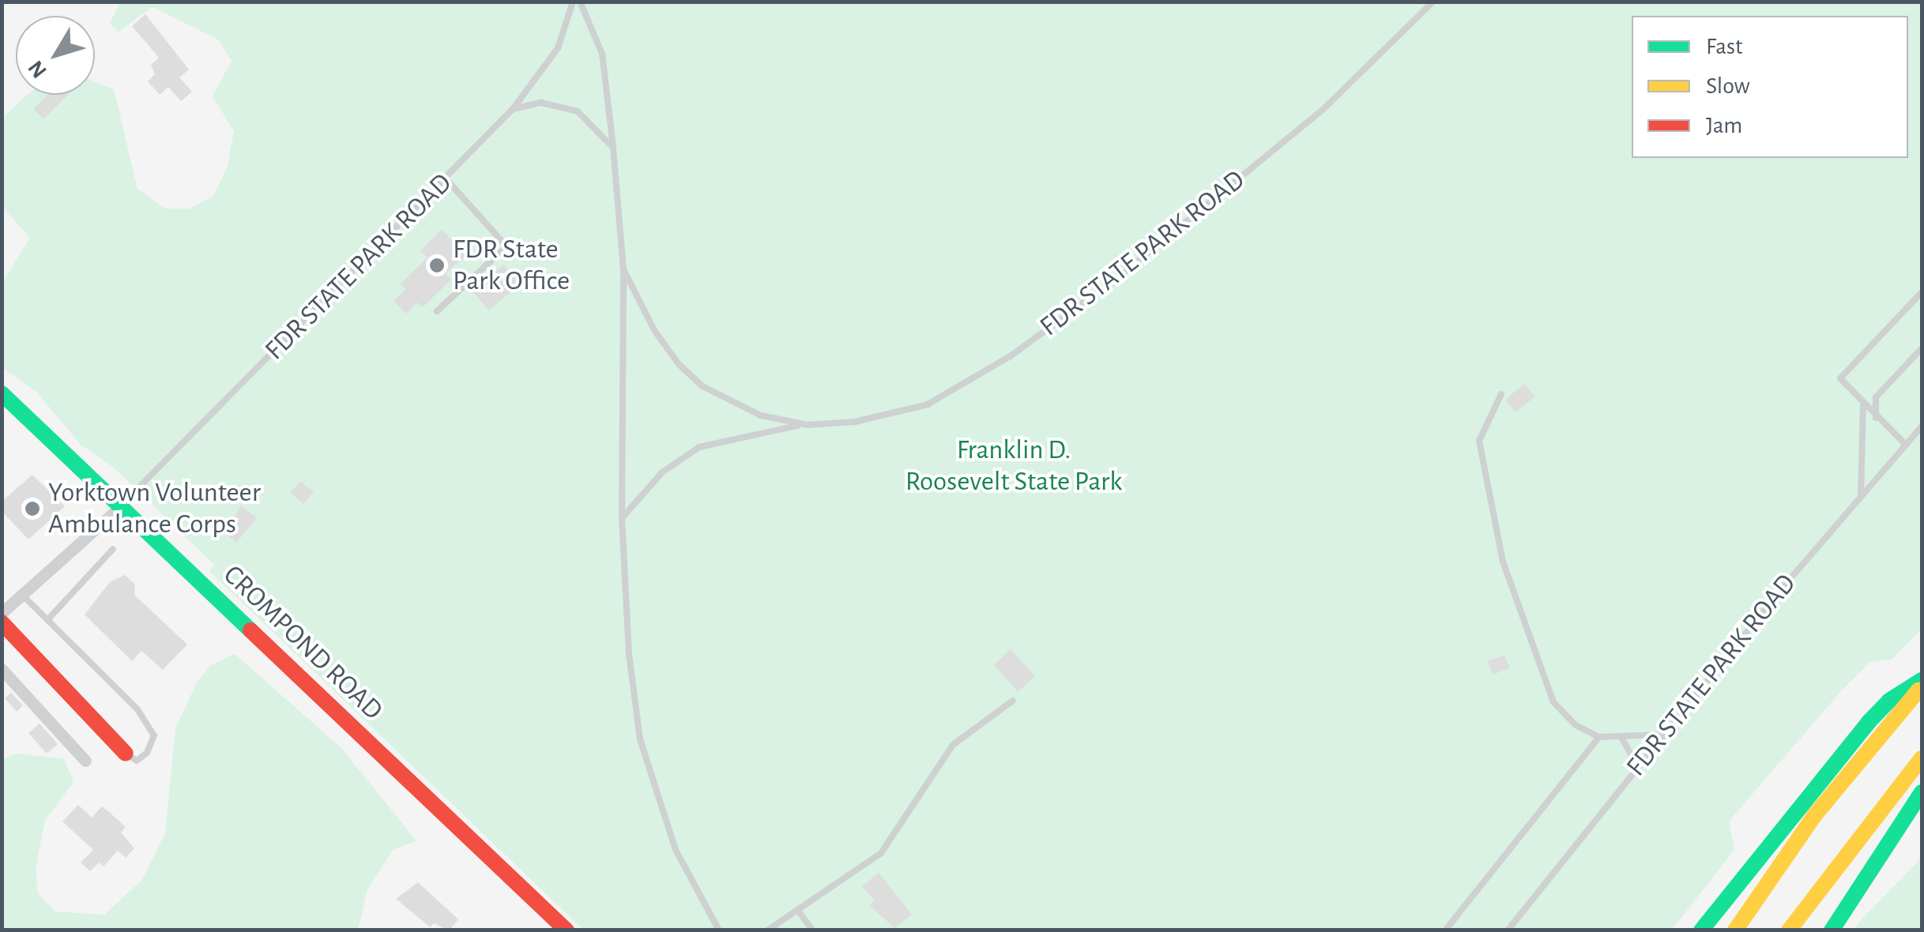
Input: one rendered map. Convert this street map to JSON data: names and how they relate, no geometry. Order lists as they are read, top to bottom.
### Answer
{
  "streets": {
    "main road": ["CROMPOND ROAD"],
    "lane": ["FDR STATE PARK ROAD"]
  },
  "crossings": [
    ["FDR STATE PARK ROAD", "CROMPOND ROAD"]
  ],
  "parks": ["Franklin D. Roosevelt State Park"],
  "places": ["FDR State Park Office", "Yorktown Volunteer Ambulance Corps"],
  "legend": ["Fast", "Slow", "Jam"],
  "north": "bottom left"
}
